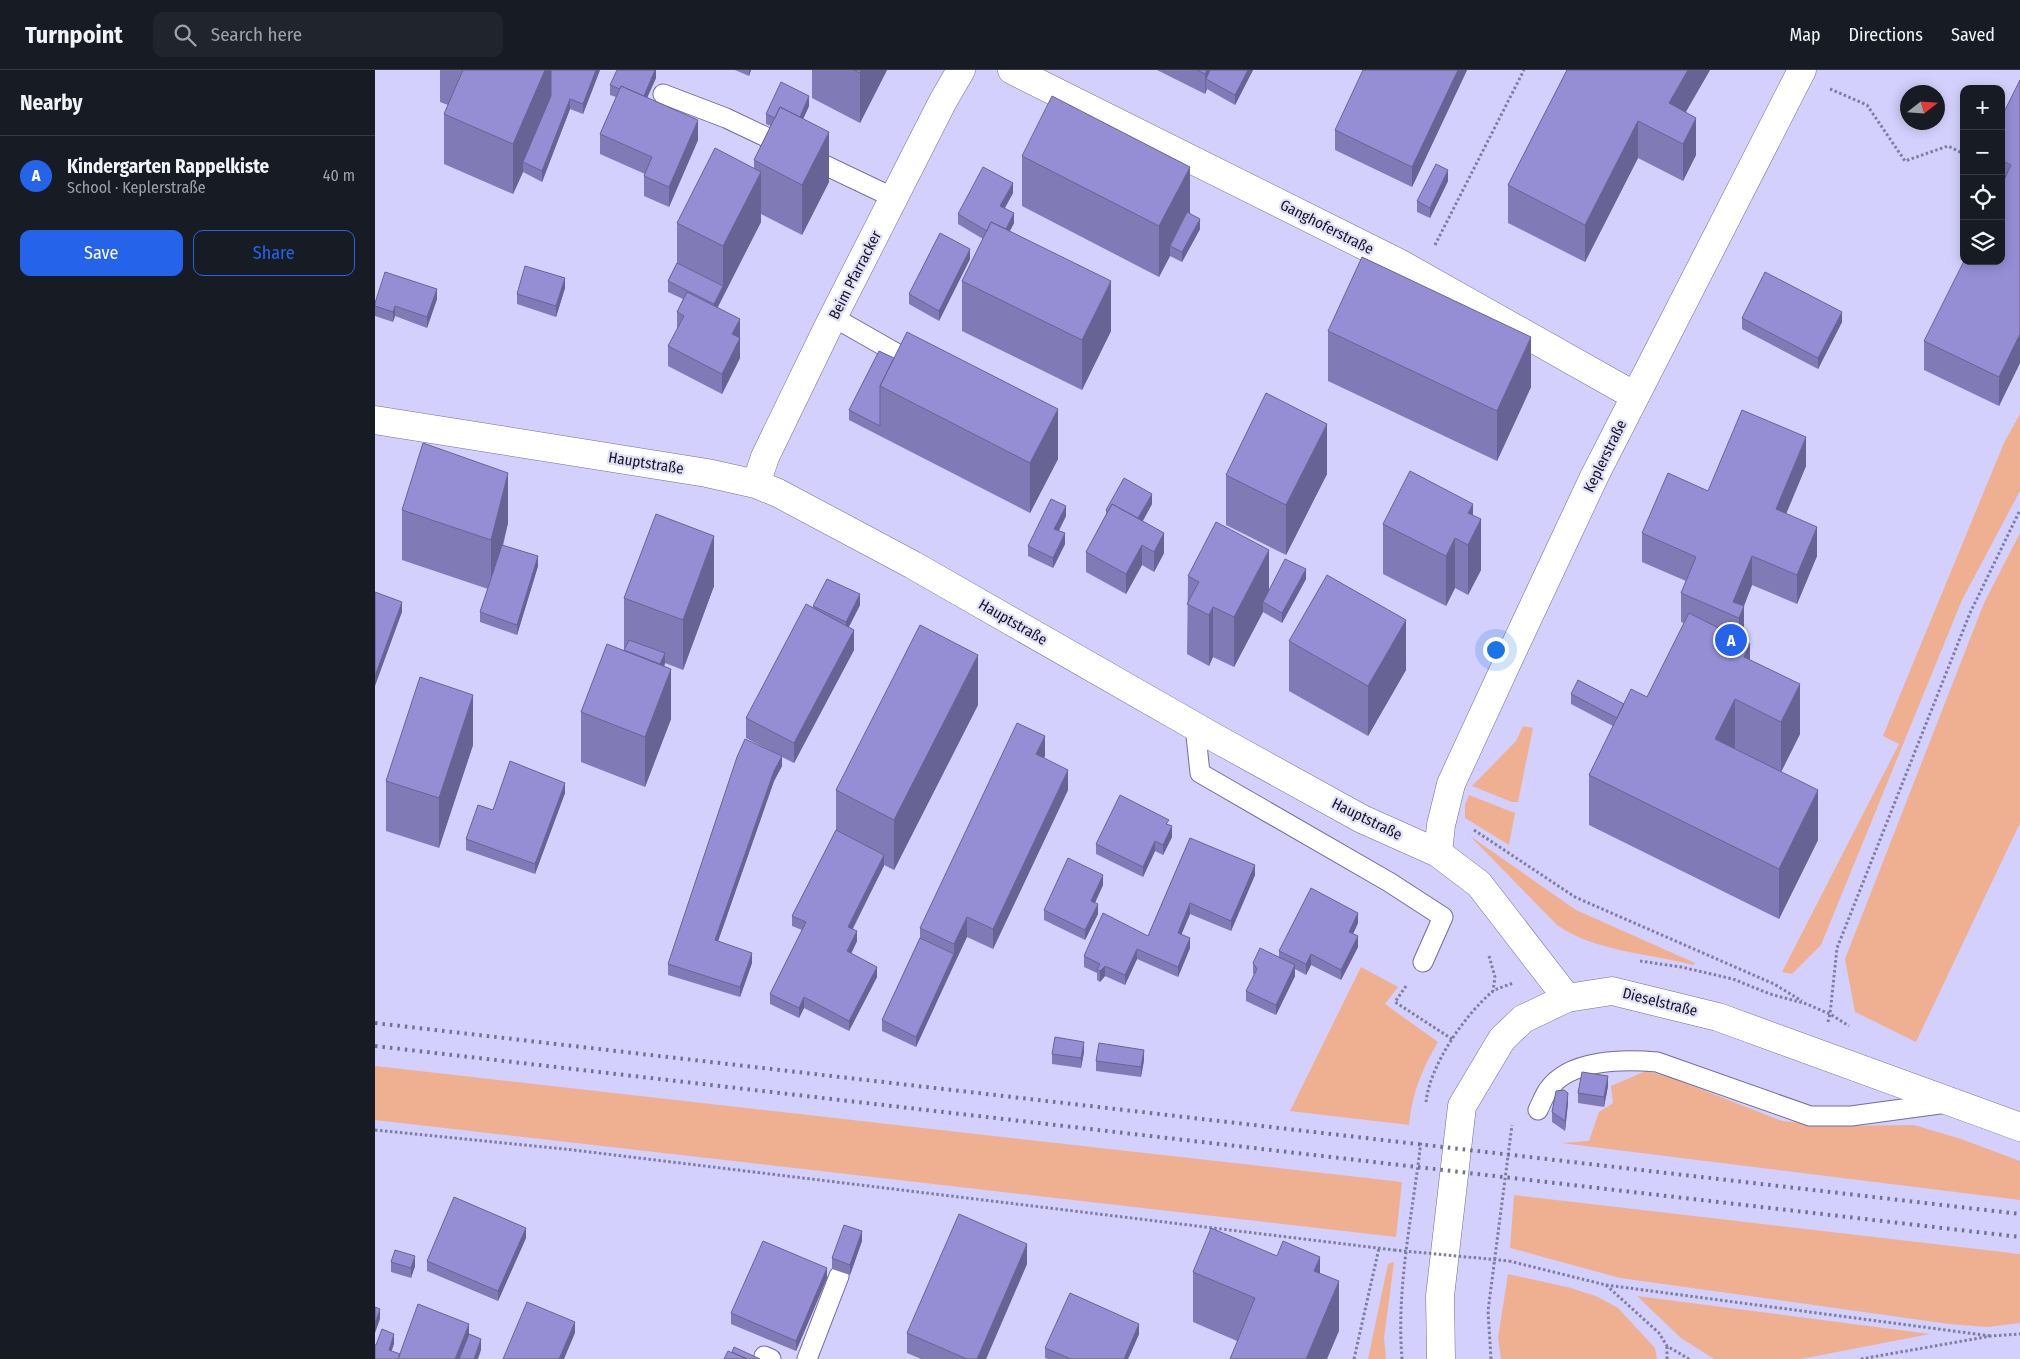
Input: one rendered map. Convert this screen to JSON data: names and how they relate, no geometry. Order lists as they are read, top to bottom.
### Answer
{
  "streets": {
    "street": [
      "Ganghoferstraße",
      "Beim Pfarracker",
      "Keplerstraße",
      "Hauptstraße",
      "Dieselstraße"
    ]
  },
  "crossings": [
    ["Ganghoferstraße", "Keplerstraße"],
    ["Beim Pfarracker", "Hauptstraße"],
    ["Keplerstraße", "Hauptstraße"],
    ["Hauptstraße", "Dieselstraße"]
  ],
  "north": "right",
  "page": {
    "header": "Turnpoint",
    "search": "Search here",
    "nav": ["Map", "Directions", "Saved"],
    "heading": "Nearby",
    "map_buttons": ["+", "−"],
    "list": [
      {
        "mark": "A",
        "name": "Kindergarten Rappelkiste",
        "note": "School · Keplerstraße",
        "value": "40 m"
      }
    ],
    "buttons": ["Save", "Share"],
    "pins": "A"
  }
}
